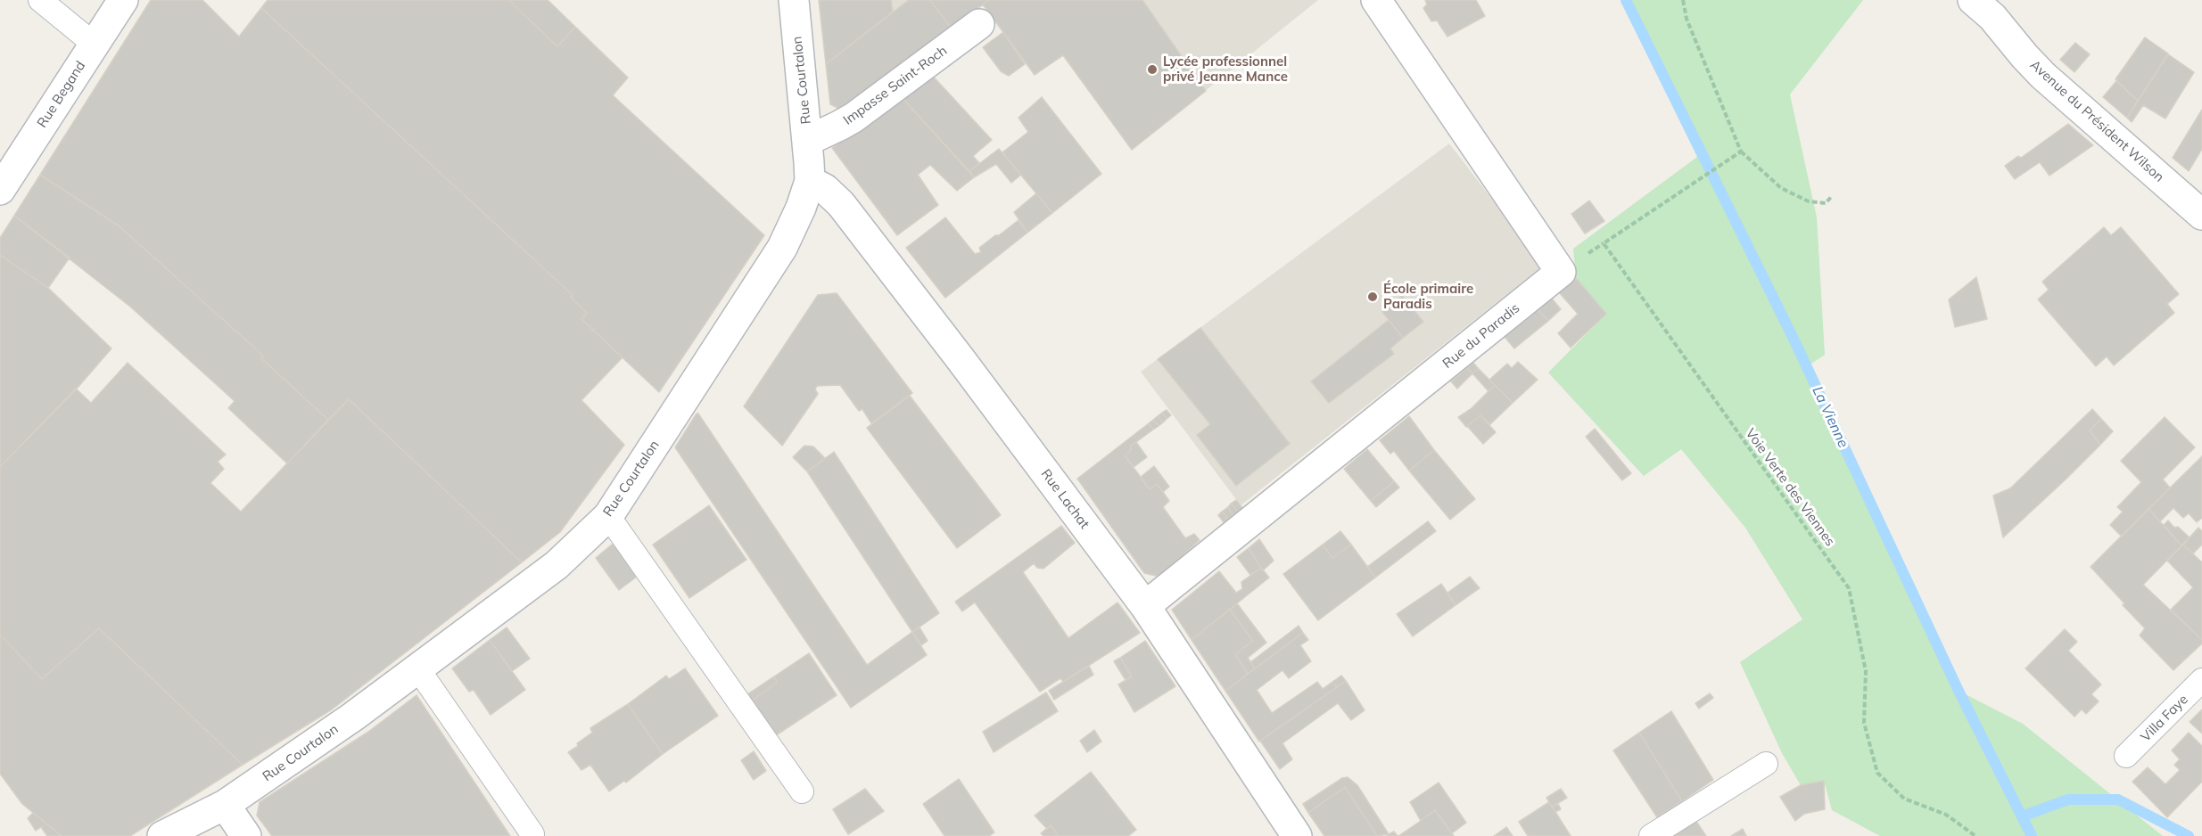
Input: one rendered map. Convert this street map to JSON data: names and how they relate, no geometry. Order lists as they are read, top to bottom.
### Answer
{
  "streets": {
    "street": [
      "Rue Courtalon",
      "Impasse Saint-Roch",
      "Rue Begand",
      "Avenue du Président Wilson",
      "Rue du Paradis",
      "Rue Lachat"
    ],
    "lane": ["Villa Faye"],
    "path": ["Voie Verte des Viennes"]
  },
  "crossings": [
    ["Rue Courtalon", "Impasse Saint-Roch"],
    ["Rue Courtalon", "Rue Lachat"],
    ["Rue du Paradis", "Rue Lachat"]
  ],
  "water": ["La Vienne"],
  "places": ["Lycée professionnel privé Jeanne Mance", "École primaire Paradis"]
}
